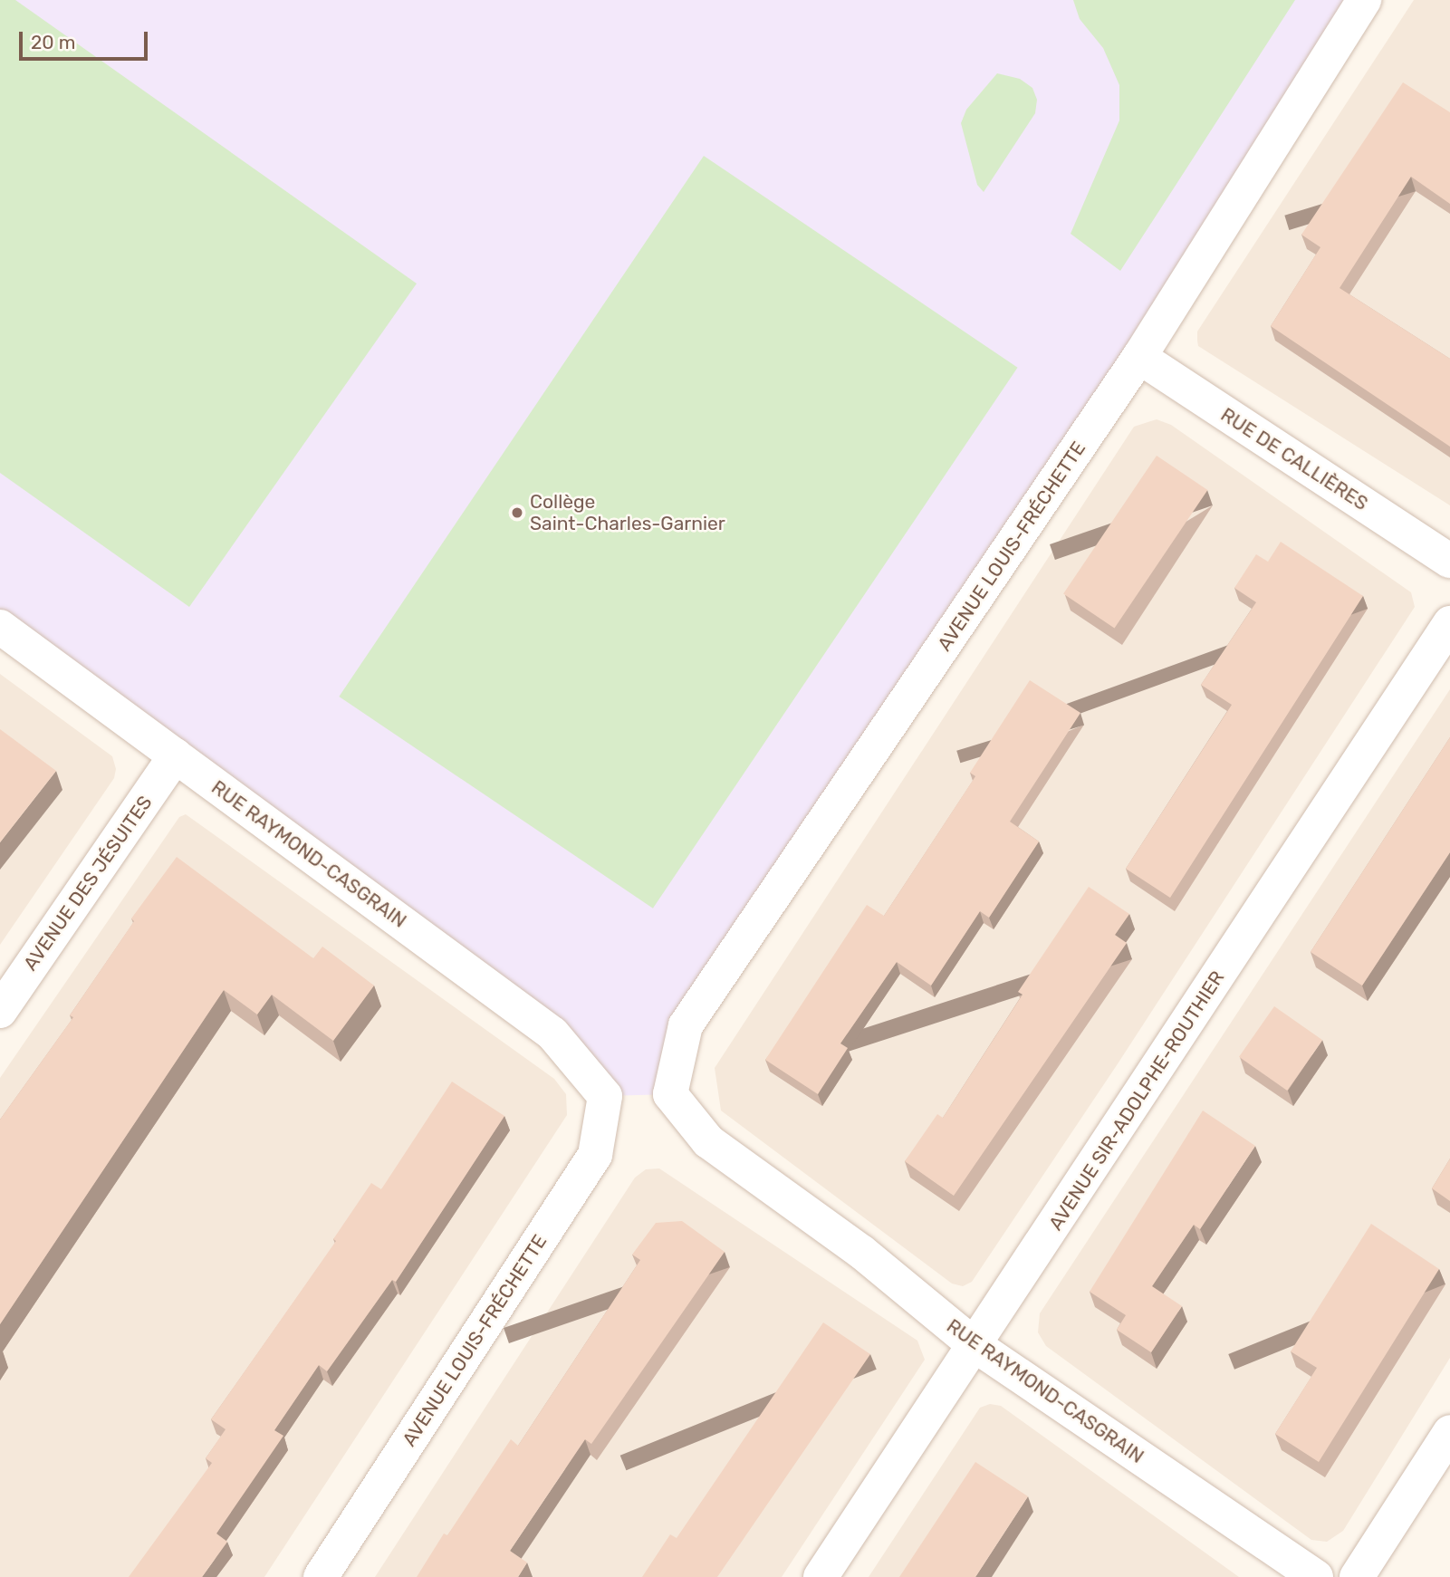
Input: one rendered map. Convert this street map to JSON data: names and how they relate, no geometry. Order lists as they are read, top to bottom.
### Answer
{
  "streets": {
    "street": [
      "RUE DE CALLIÈRES",
      "AVENUE LOUIS-FRÉCHETTE",
      "RUE RAYMOND-CASGRAIN",
      "AVENUE DES JÉSUITES",
      "AVENUE SIR-ADOLPHE-ROUTHIER"
    ]
  },
  "crossings": [
    ["RUE DE CALLIÈRES", "AVENUE LOUIS-FRÉCHETTE"],
    ["AVENUE LOUIS-FRÉCHETTE", "RUE RAYMOND-CASGRAIN"],
    ["RUE RAYMOND-CASGRAIN", "AVENUE DES JÉSUITES"],
    ["RUE RAYMOND-CASGRAIN", "AVENUE SIR-ADOLPHE-ROUTHIER"]
  ],
  "places": ["Collège Saint-Charles-Garnier"],
  "scale_bar": "20 m"
}
